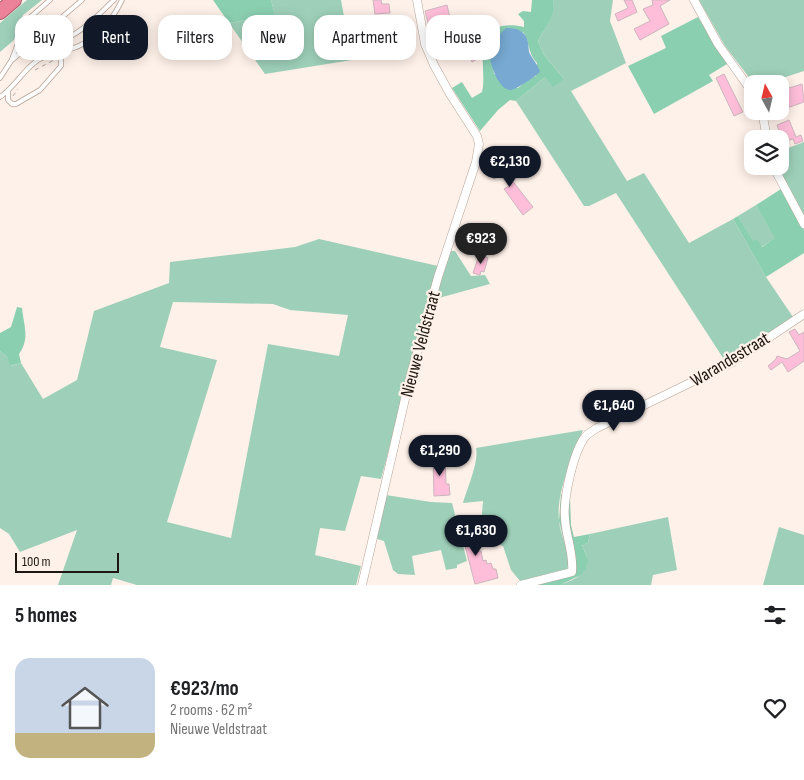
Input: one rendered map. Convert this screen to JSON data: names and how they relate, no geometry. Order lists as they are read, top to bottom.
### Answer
{
  "streets": {
    "street": ["Nieuwe Veldstraat", "Warandestraat"]
  },
  "scale_bar": "100 m",
  "north": "top",
  "page": {
    "chip": [
      "Buy",
      "Rent",
      "Filters",
      "New",
      "Apartment",
      "House"
    ],
    "price": [
      "€2,130",
      "€923",
      "€1,640",
      "€1,290",
      "€1,630"
    ],
    "scale": "100 m",
    "heading": "5 homes",
    "list": [
      {
        "name": "€923/mo",
        "note": "2 rooms · 62 m² · Nieuwe Veldstraat"
      }
    ]
  }
}
